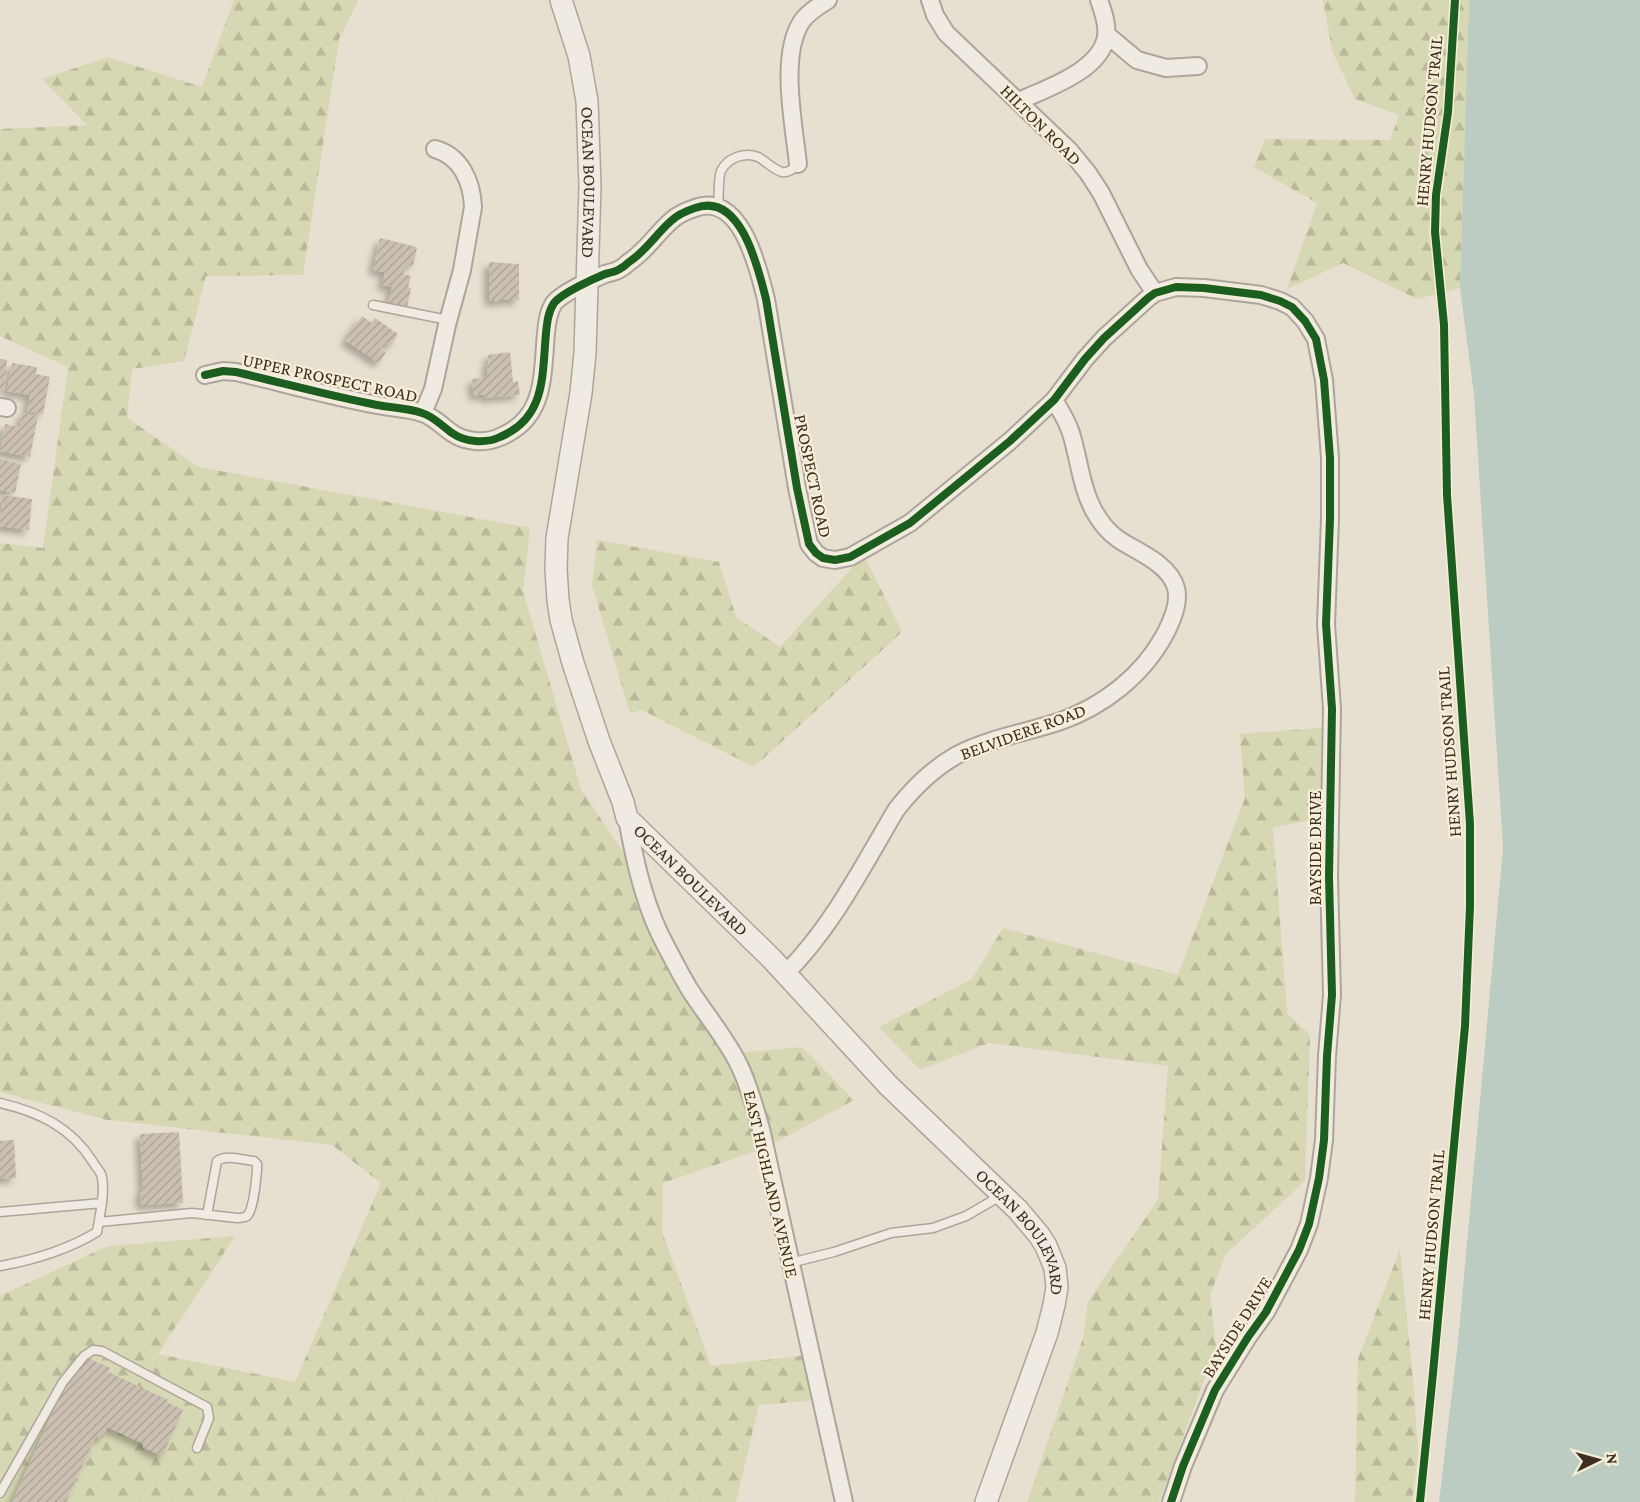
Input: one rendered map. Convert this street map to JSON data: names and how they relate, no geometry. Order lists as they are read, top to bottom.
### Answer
{
  "streets": {
    "street": [
      "HILTON ROAD",
      "OCEAN BOULEVARD",
      "UPPER PROSPECT ROAD",
      "PROSPECT ROAD",
      "BELVIDERE ROAD",
      "BAYSIDE DRIVE",
      "EAST HIGHLAND AVENUE"
    ],
    "cycle path": ["HENRY HUDSON TRAIL"]
  },
  "crossings": [
    ["HILTON ROAD", "PROSPECT ROAD"],
    ["HILTON ROAD", "BAYSIDE DRIVE"],
    ["OCEAN BOULEVARD", "UPPER PROSPECT ROAD"],
    ["OCEAN BOULEVARD", "BELVIDERE ROAD"],
    ["OCEAN BOULEVARD", "EAST HIGHLAND AVENUE"],
    ["PROSPECT ROAD", "BELVIDERE ROAD"],
    ["PROSPECT ROAD", "BAYSIDE DRIVE"]
  ],
  "north": "right"
}
